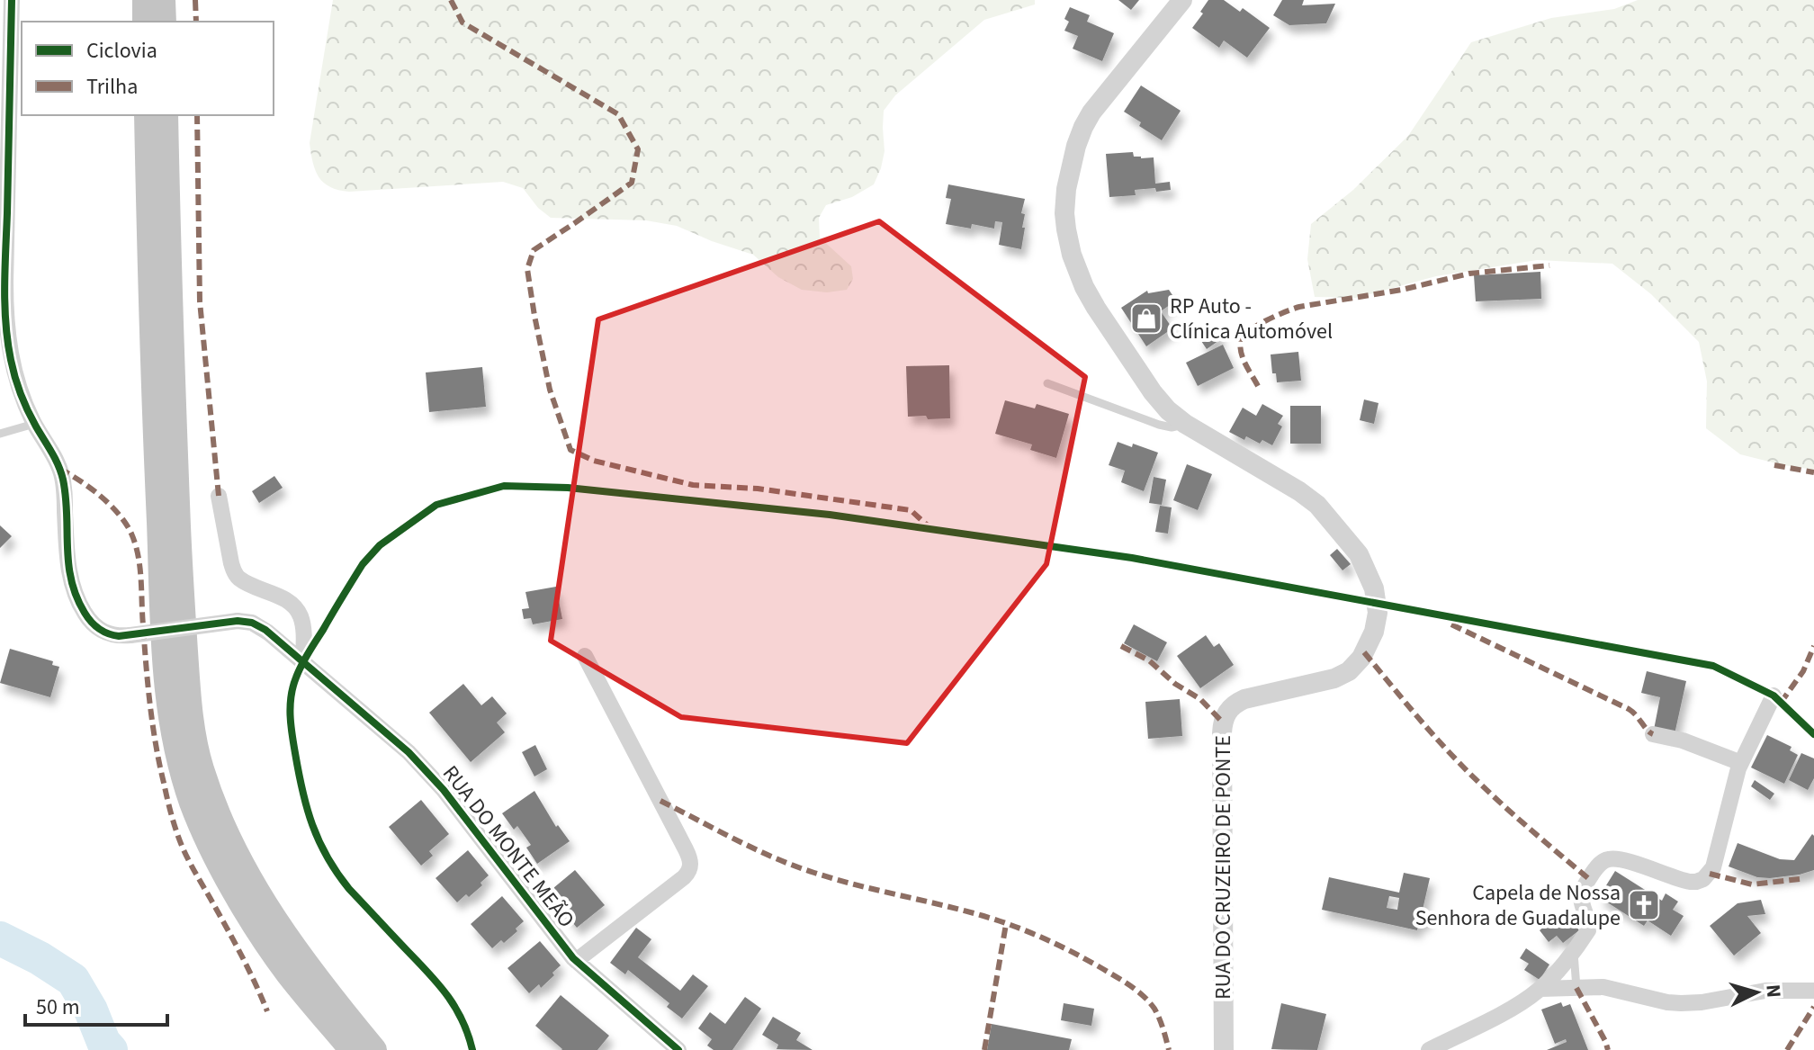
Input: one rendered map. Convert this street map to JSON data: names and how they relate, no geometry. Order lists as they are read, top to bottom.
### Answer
{
  "streets": {
    "street": ["RUA DO MONTE MEÃO", "RUA DO CRUZEIRO DE PONTE"]
  },
  "places": {
    "shop": ["RP Auto - Clínica Automóvel"],
    "church": ["Capela de Nossa Senhora de Guadalupe"]
  },
  "legend": ["Ciclovia", "Trilha"],
  "scale_bar": "50 m",
  "north": "right"
}
